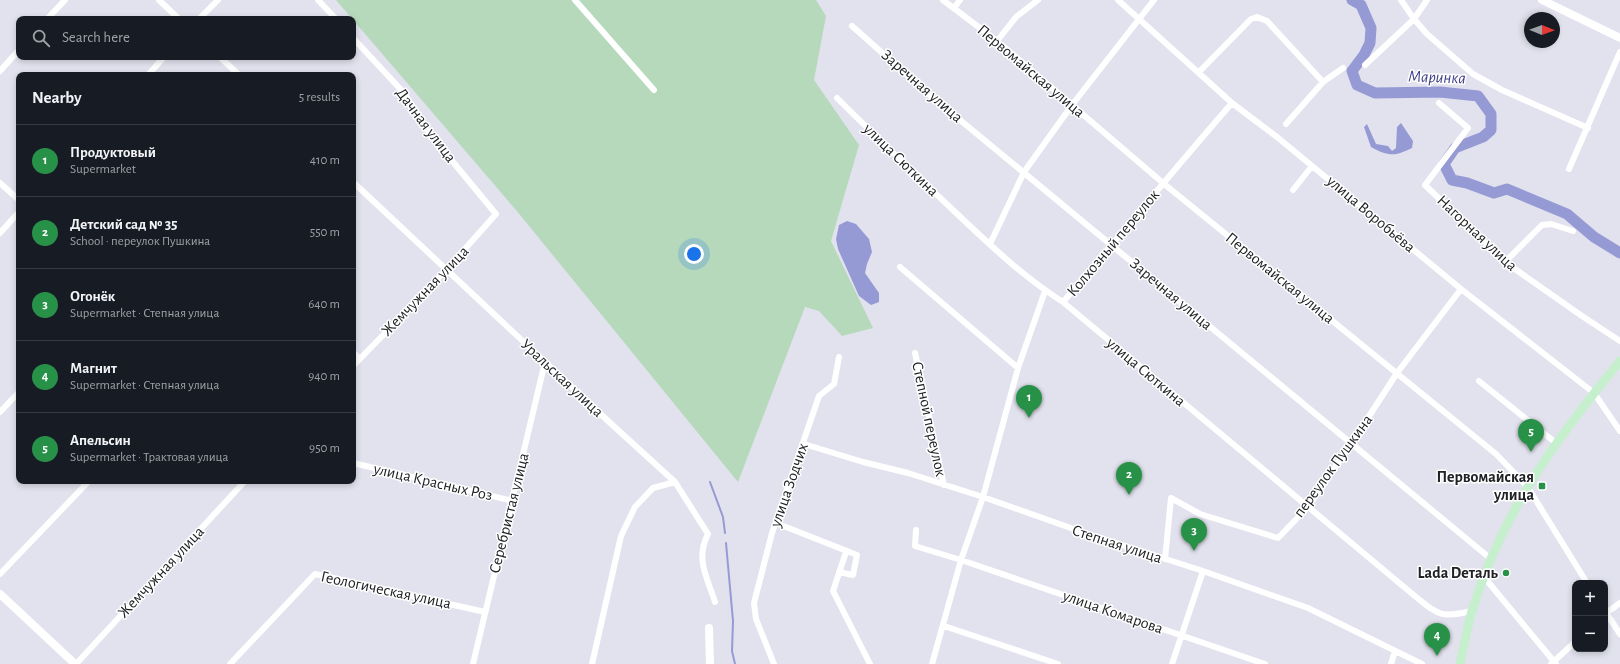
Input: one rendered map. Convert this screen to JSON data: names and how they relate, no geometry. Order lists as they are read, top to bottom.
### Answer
{
  "streets": {
    "street": [
      "Первомайская улица",
      "Заречная улица",
      "Дачная улица",
      "улица Сюткина",
      "улица Воробьёва",
      "Нагорная улица",
      "Колхозный переулок",
      "Жемчужная улица",
      "Уральская улица",
      "Степной переулок",
      "переулок Пушкина",
      "улица Красных Роз",
      "улица Зодчих",
      "Серебристая улица",
      "Степная улица",
      "Геологическая улица",
      "улица Комарова"
    ]
  },
  "crossings": [
    ["Первомайская улица", "Колхозный переулок"],
    ["Первомайская улица", "переулок Пушкина"],
    ["Заречная улица", "Колхозный переулок"],
    ["Заречная улица", "переулок Пушкина"],
    ["Дачная улица", "Жемчужная улица"],
    ["улица Сюткина", "Колхозный переулок"],
    ["улица Сюткина", "переулок Пушкина"],
    ["улица Воробьёва", "Колхозный переулок"],
    ["улица Воробьёва", "переулок Пушкина"],
    ["Жемчужная улица", "Уральская улица"],
    ["Уральская улица", "Серебристая улица"],
    ["Степной переулок", "Степная улица"],
    ["переулок Пушкина", "Степная улица"],
    ["улица Красных Роз", "Серебристая улица"],
    ["улица Зодчих", "Степная улица"],
    ["Серебристая улица", "Геологическая улица"]
  ],
  "water": ["Маринка"],
  "places": {
    "transit": ["Первомайская улица"],
    "other": ["Lada Dеталь"]
  },
  "north": "right",
  "page": {
    "search": "Search here",
    "heading": ["Nearby", "5 results"],
    "list": [
      {
        "mark": "1",
        "name": "Продуктовый",
        "note": "Supermarket",
        "value": "410 m"
      },
      {
        "mark": "2",
        "name": "Детский сад № 35",
        "note": "School · переулок Пушкина",
        "value": "550 m"
      },
      {
        "mark": "3",
        "name": "Огонёк",
        "note": "Supermarket · Степная улица",
        "value": "640 m"
      },
      {
        "mark": "4",
        "name": "Магнит",
        "note": "Supermarket · Степная улица",
        "value": "940 m"
      },
      {
        "mark": "5",
        "name": "Апельсин",
        "note": "Supermarket · Трактовая улица",
        "value": "950 m"
      }
    ],
    "pins": [
      "1",
      "5",
      "2",
      "3",
      "4"
    ],
    "map_buttons": ["+", "−"]
  }
}
